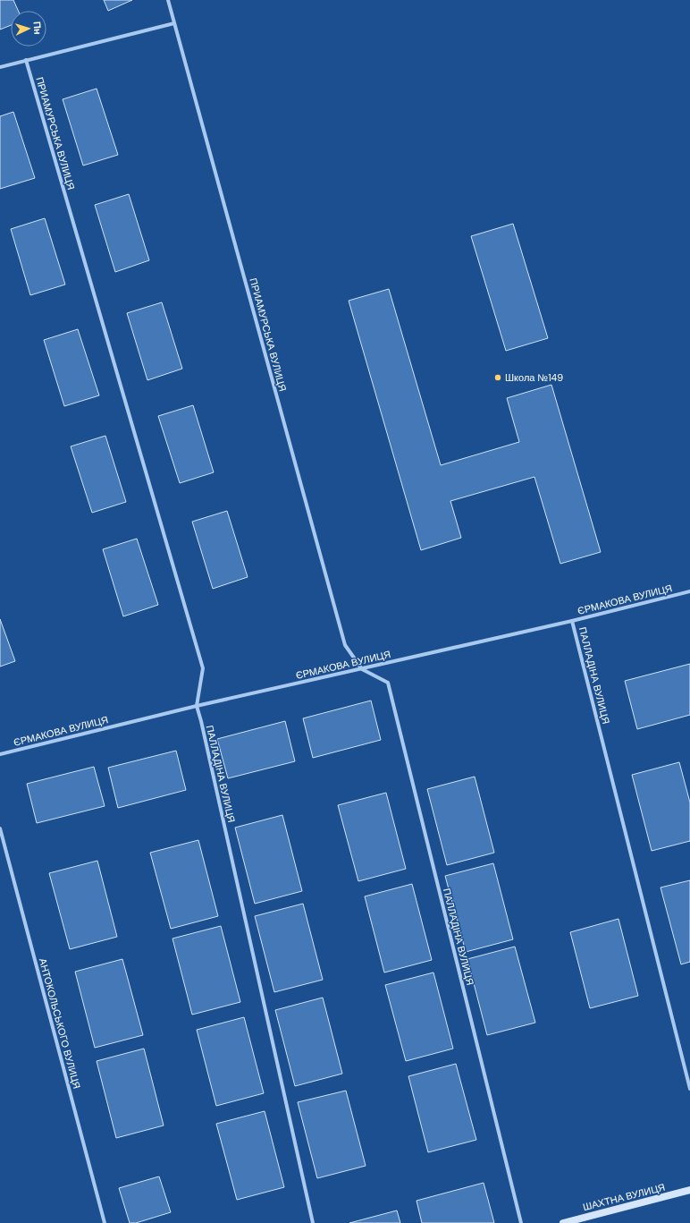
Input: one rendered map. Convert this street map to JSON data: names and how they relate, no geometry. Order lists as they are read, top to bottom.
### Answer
{
  "streets": {
    "main road": ["ШАХТНА ВУЛИЦЯ"],
    "street": [
      "ПРИАМУРСЬКА ВУЛИЦЯ",
      "ЄРМАКОВА ВУЛИЦЯ",
      "ПАЛЛАДІНА ВУЛИЦЯ",
      "АНТОКОЛЬСЬКОГО ВУЛИЦЯ"
    ]
  },
  "crossings": [
    ["ПРИАМУРСЬКА ВУЛИЦЯ", "ЄРМАКОВА ВУЛИЦЯ"],
    ["ПРИАМУРСЬКА ВУЛИЦЯ", "ПАЛЛАДІНА ВУЛИЦЯ"],
    ["ЄРМАКОВА ВУЛИЦЯ", "ПАЛЛАДІНА ВУЛИЦЯ"]
  ],
  "places": ["Школа №149"],
  "north": "right"
}
